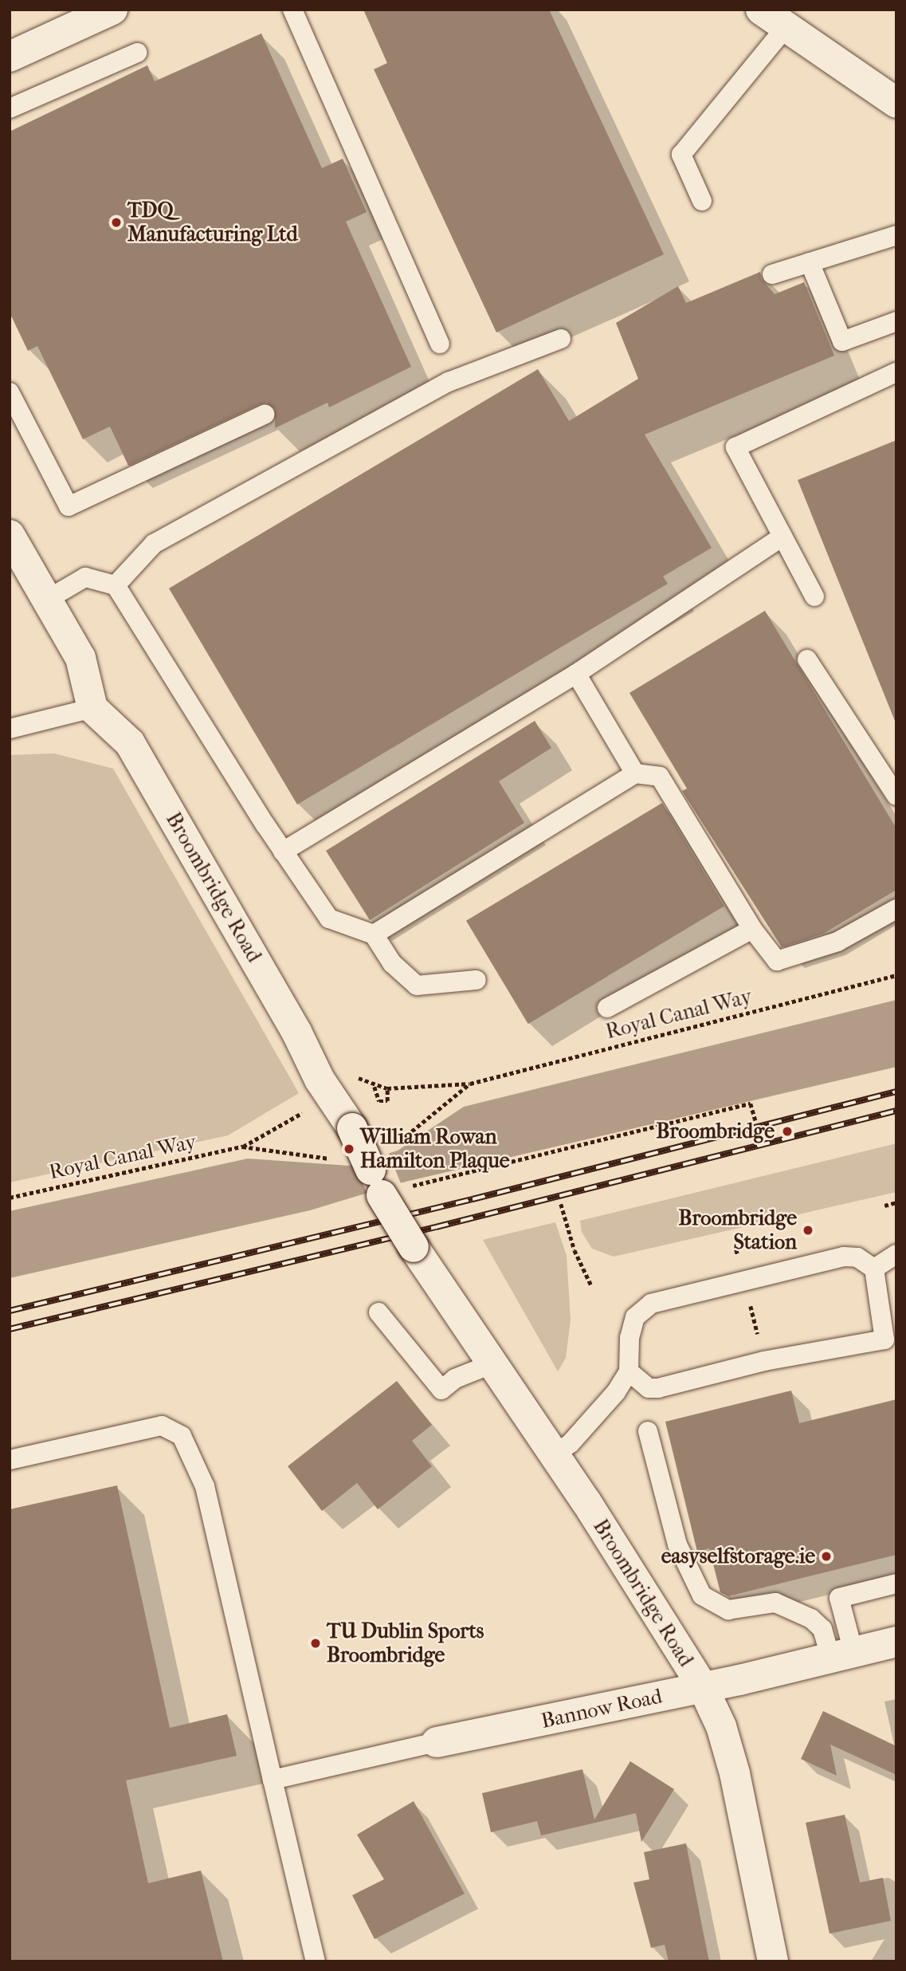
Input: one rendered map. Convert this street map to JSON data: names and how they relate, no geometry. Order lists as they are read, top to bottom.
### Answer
{
  "streets": {
    "street": ["Broombridge Road", "Bannow Road"],
    "path": ["Royal Canal Way"]
  },
  "crossings": [
    ["Broombridge Road", "Bannow Road"]
  ],
  "places": [
    "TDQ Manufacturing Ltd",
    "Broombridge",
    "William Rowan Hamilton Plaque",
    "Broombridge Station",
    "easyselfstorage.ie",
    "TU Dublin Sports Broombridge"
  ]
}
